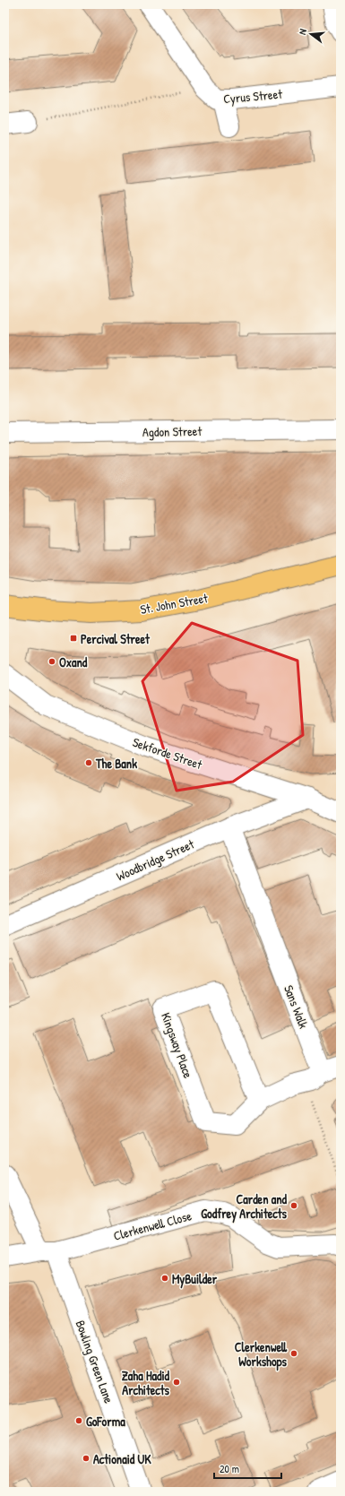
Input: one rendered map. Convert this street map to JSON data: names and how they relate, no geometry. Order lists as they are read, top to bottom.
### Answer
{
  "streets": {
    "main road": ["St. John Street"],
    "street": [
      "Cyrus Street",
      "Agdon Street",
      "Sekforde Street",
      "Woodbridge Street",
      "Sans Walk",
      "Kingsway Place",
      "Clerkenwell Close",
      "Bowling Green Lane"
    ]
  },
  "crossings": [
    ["Sekforde Street", "Woodbridge Street"],
    ["Woodbridge Street", "Sans Walk"],
    ["Sans Walk", "Kingsway Place"],
    ["Clerkenwell Close", "Bowling Green Lane"]
  ],
  "places": {
    "transit": ["Percival Street"],
    "other": [
      "Oxand",
      "The Bank",
      "Carden and Godfrey Architects",
      "MyBuilder",
      "Clerkenwell Workshops",
      "Zaha Hadid Architects",
      "GoForma",
      "Actionaid UK"
    ]
  },
  "scale_bar": "20 m",
  "north": "left"
}
